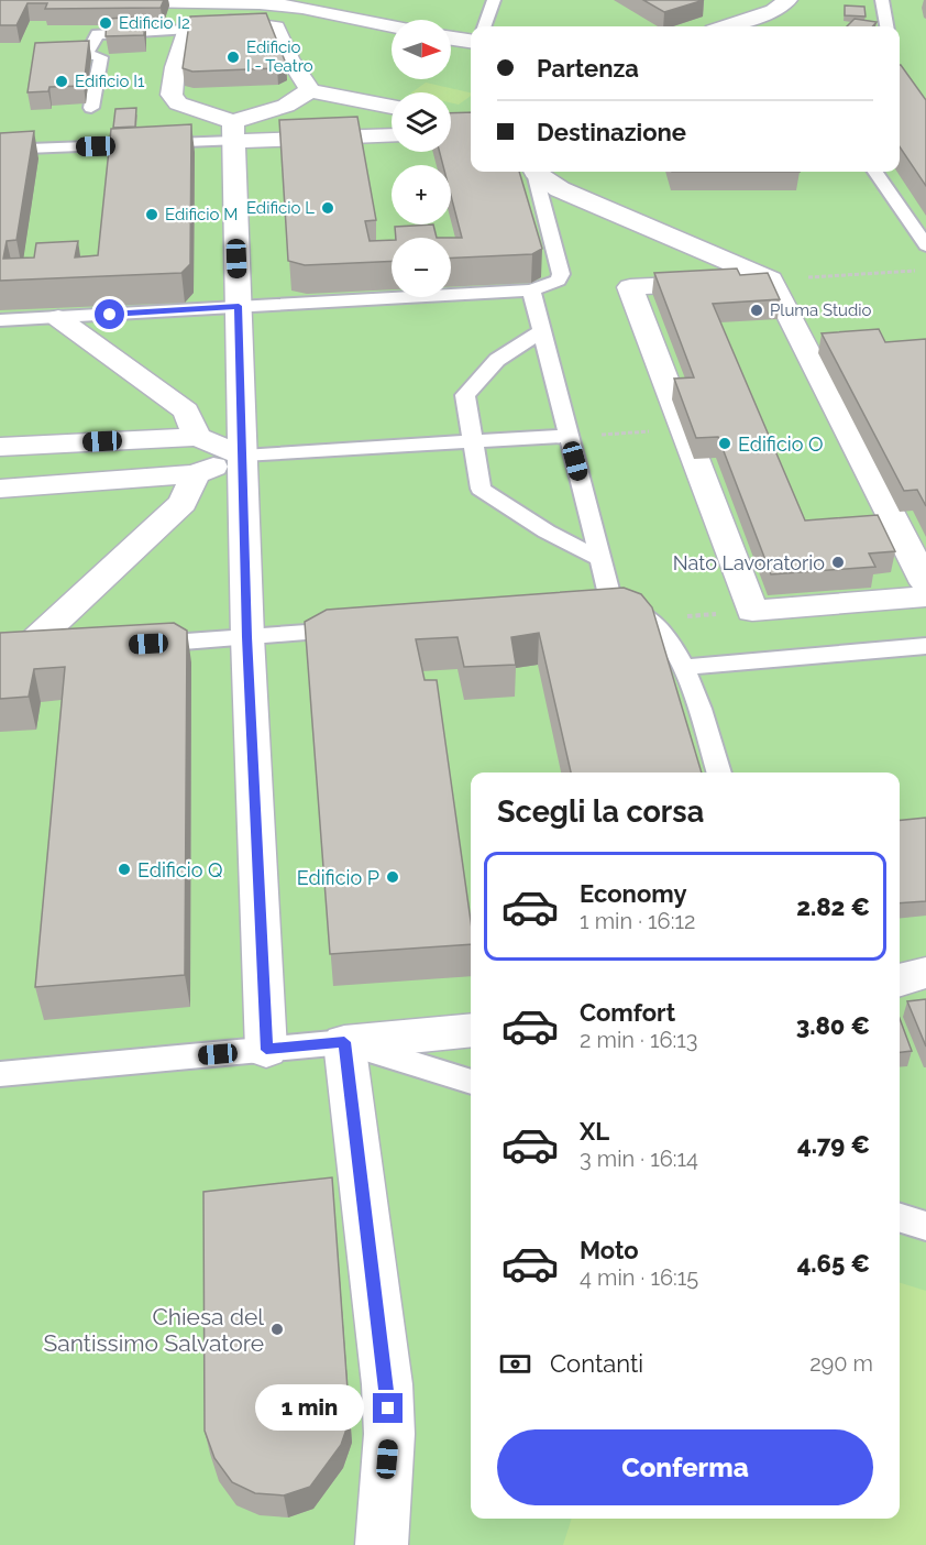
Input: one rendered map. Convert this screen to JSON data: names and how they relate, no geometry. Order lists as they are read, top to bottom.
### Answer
{
  "places": [
    "Edificio I2",
    "Edificio I - Teatro",
    "Edificio I1",
    "Edificio L",
    "Edificio M",
    "Pluma Studio",
    "Edificio O",
    "Nato Lavoratorio",
    "Edificio Q",
    "Edificio P",
    "Chiesa del Santissimo Salvatore"
  ],
  "north": "right",
  "page": {
    "map_buttons": ["+", "−"],
    "banner": ["Partenza", "Destinazione"],
    "heading": "Scegli la corsa",
    "list": [
      {
        "name": "Economy",
        "note": "1 min · 16:12",
        "value": "2.82 €"
      },
      {
        "name": "Comfort",
        "note": "2 min · 16:13",
        "value": "3.80 €"
      },
      {
        "name": "XL",
        "note": "3 min · 16:14",
        "value": "4.79 €"
      },
      {
        "name": "Moto",
        "note": "4 min · 16:15",
        "value": "4.65 €"
      }
    ],
    "pay": ["Contanti", "290 m"],
    "bubble": "1 min",
    "buttons": "Conferma"
  }
}
